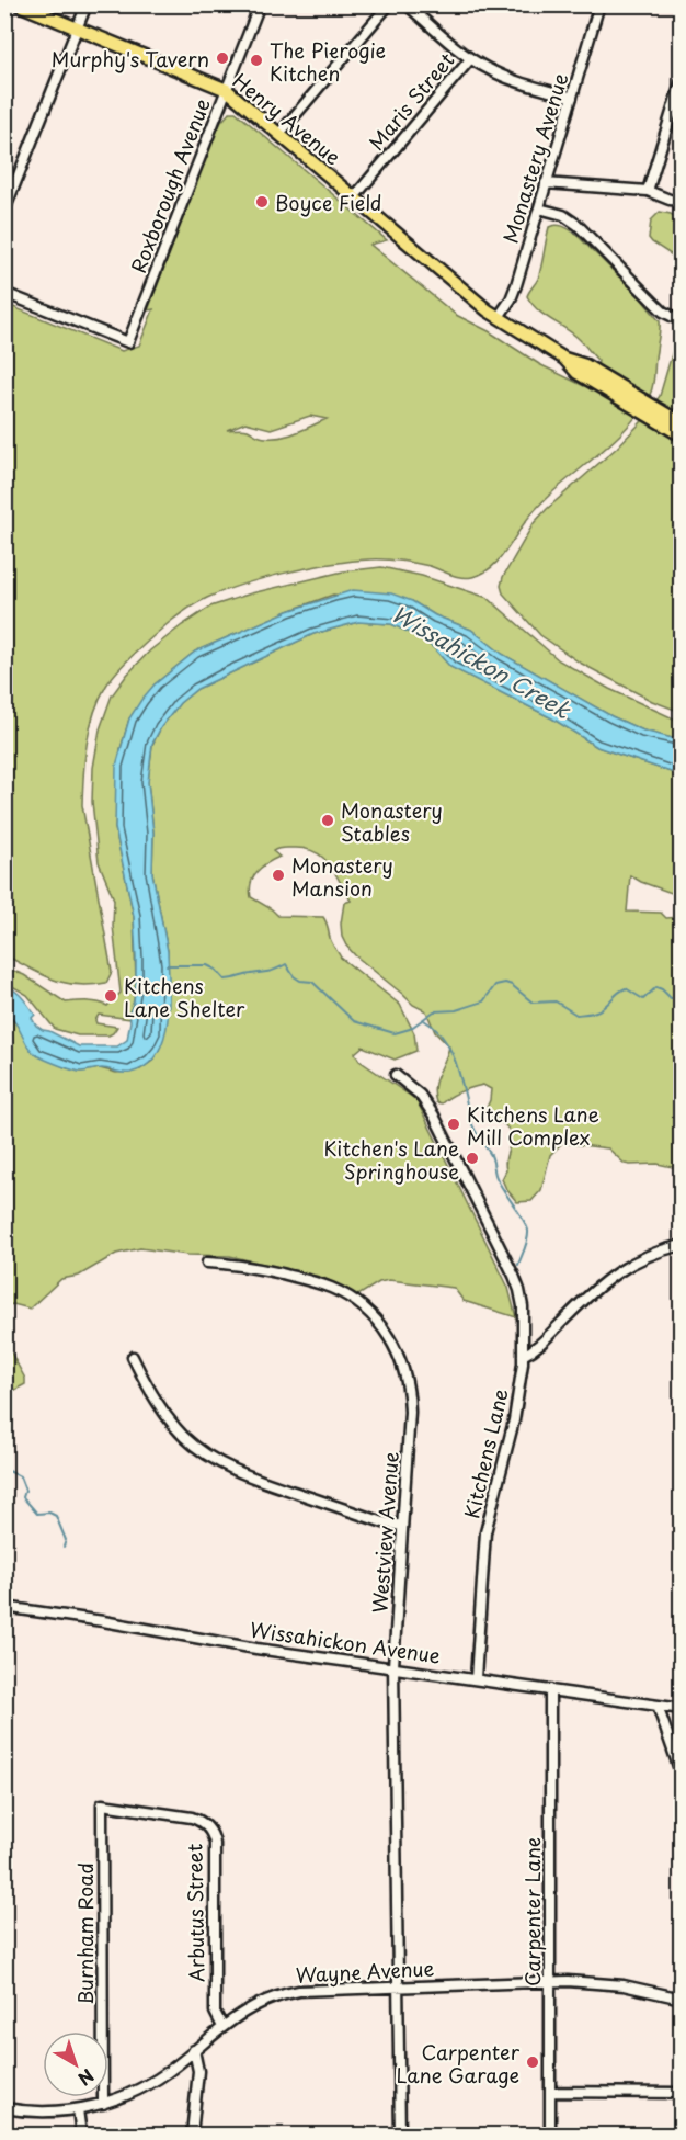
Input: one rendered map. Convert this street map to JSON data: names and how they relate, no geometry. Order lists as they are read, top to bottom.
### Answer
{
  "streets": {
    "main road": ["Henry Avenue"],
    "street": [
      "Maris Street",
      "Monastery Avenue",
      "Roxborough Avenue",
      "Kitchens Lane",
      "Westview Avenue",
      "Wissahickon Avenue",
      "Carpenter Lane",
      "Arbutus Street",
      "Burnham Road",
      "Wayne Avenue"
    ]
  },
  "crossings": [
    ["Maris Street", "Henry Avenue"],
    ["Henry Avenue", "Monastery Avenue"],
    ["Henry Avenue", "Roxborough Avenue"],
    ["Kitchens Lane", "Wissahickon Avenue"],
    ["Westview Avenue", "Wissahickon Avenue"],
    ["Westview Avenue", "Wayne Avenue"],
    ["Wissahickon Avenue", "Carpenter Lane"],
    ["Carpenter Lane", "Wayne Avenue"],
    ["Arbutus Street", "Burnham Road"],
    ["Arbutus Street", "Wayne Avenue"],
    ["Burnham Road", "Wayne Avenue"]
  ],
  "water": ["Wissahickon Creek"],
  "places": [
    "Murphy's Tavern",
    "The Pierogie Kitchen",
    "Boyce Field",
    "Monastery Stables",
    "Monastery Mansion",
    "Kitchens Lane Shelter",
    "Kitchens Lane Mill Complex",
    "Kitchen's Lane Springhouse",
    "Carpenter Lane Garage"
  ],
  "north": "bottom right"
}
